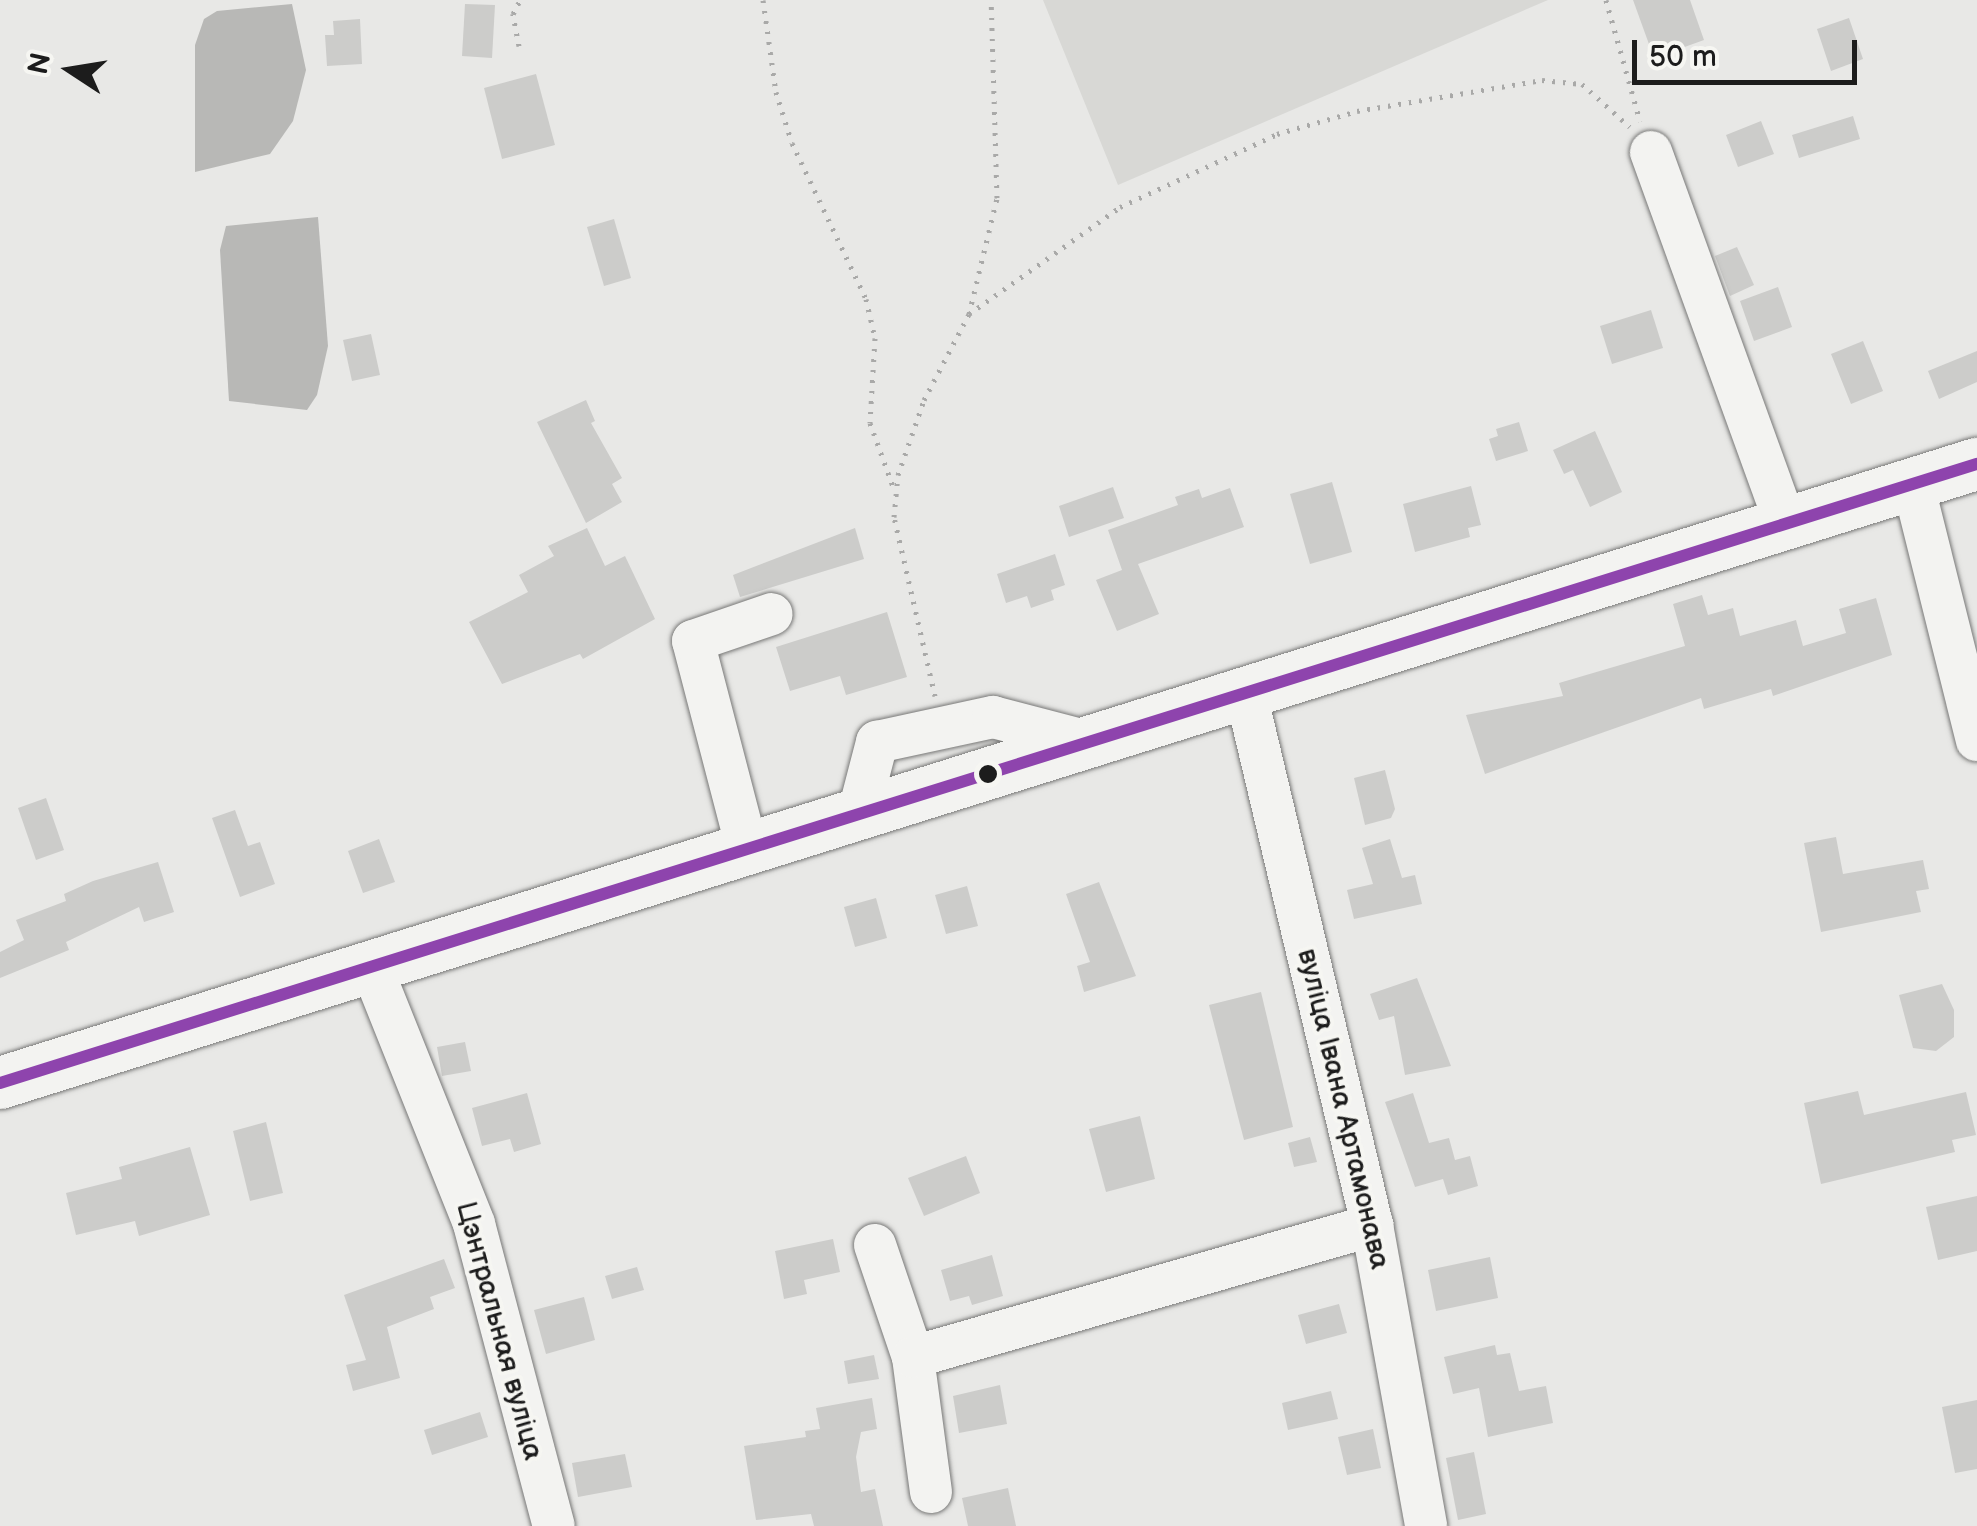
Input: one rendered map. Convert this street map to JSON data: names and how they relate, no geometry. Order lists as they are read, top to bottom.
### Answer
{
  "streets": {
    "street": ["вуліца Івана Артамонава", "Цэнтральная вуліца"]
  },
  "scale_bar": "50 m",
  "north": "left"
}
